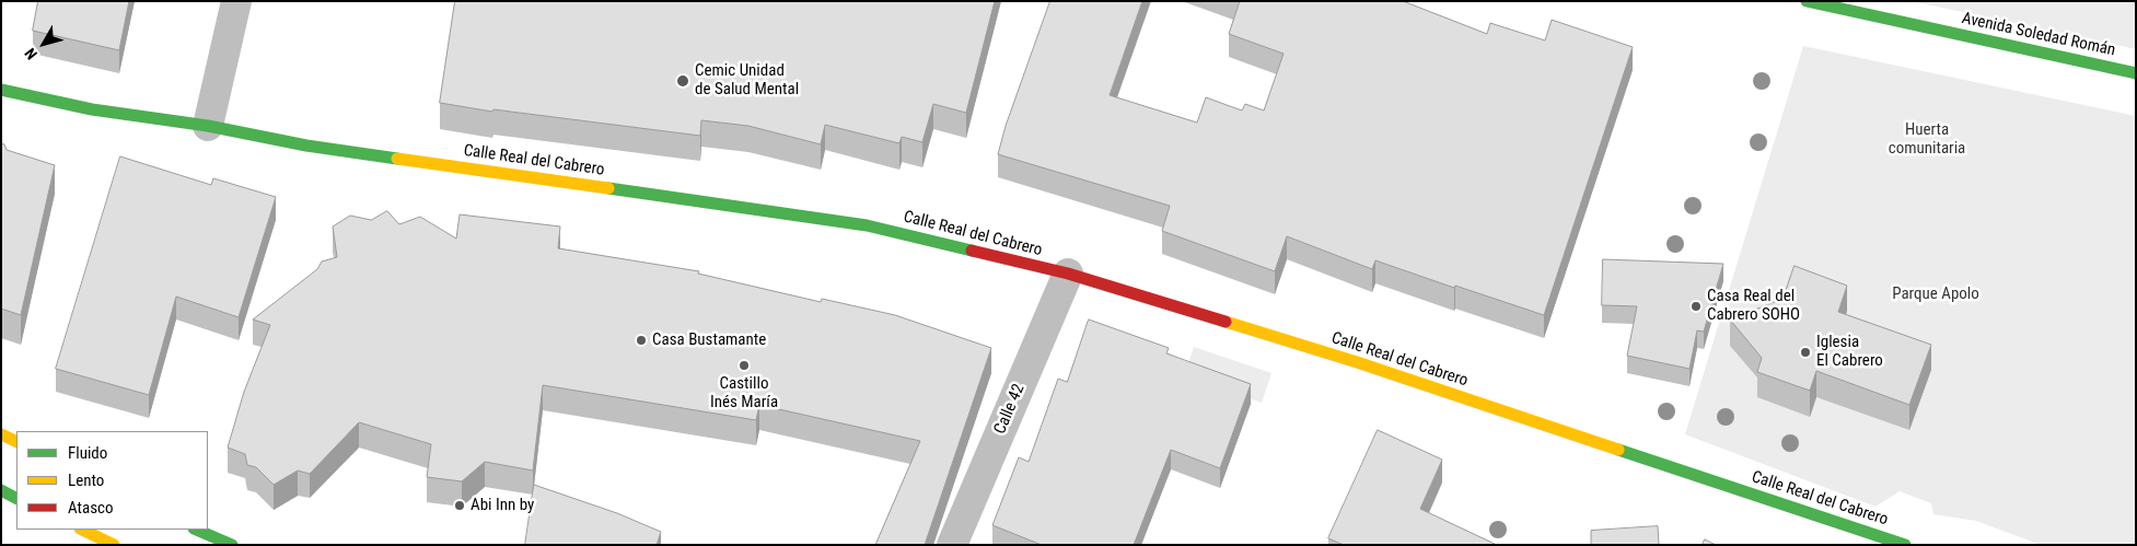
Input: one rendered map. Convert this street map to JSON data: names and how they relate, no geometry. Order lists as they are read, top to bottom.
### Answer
{
  "streets": {
    "main road": ["Avenida Soledad Román", "Calle Real del Cabrero"],
    "street": ["Calle 42"]
  },
  "crossings": [
    ["Calle Real del Cabrero", "Calle 42"]
  ],
  "parks": ["Huerta comunitaria", "Parque Apolo"],
  "places": [
    "Cemic Unidad de Salud Mental",
    "Casa Real del Cabrero SOHO",
    "Casa Bustamante",
    "Iglesia El Cabrero",
    "Castillo Inés María",
    "Abi Inn by"
  ],
  "legend": ["Fluido", "Lento", "Atasco"],
  "north": "bottom left"
}
